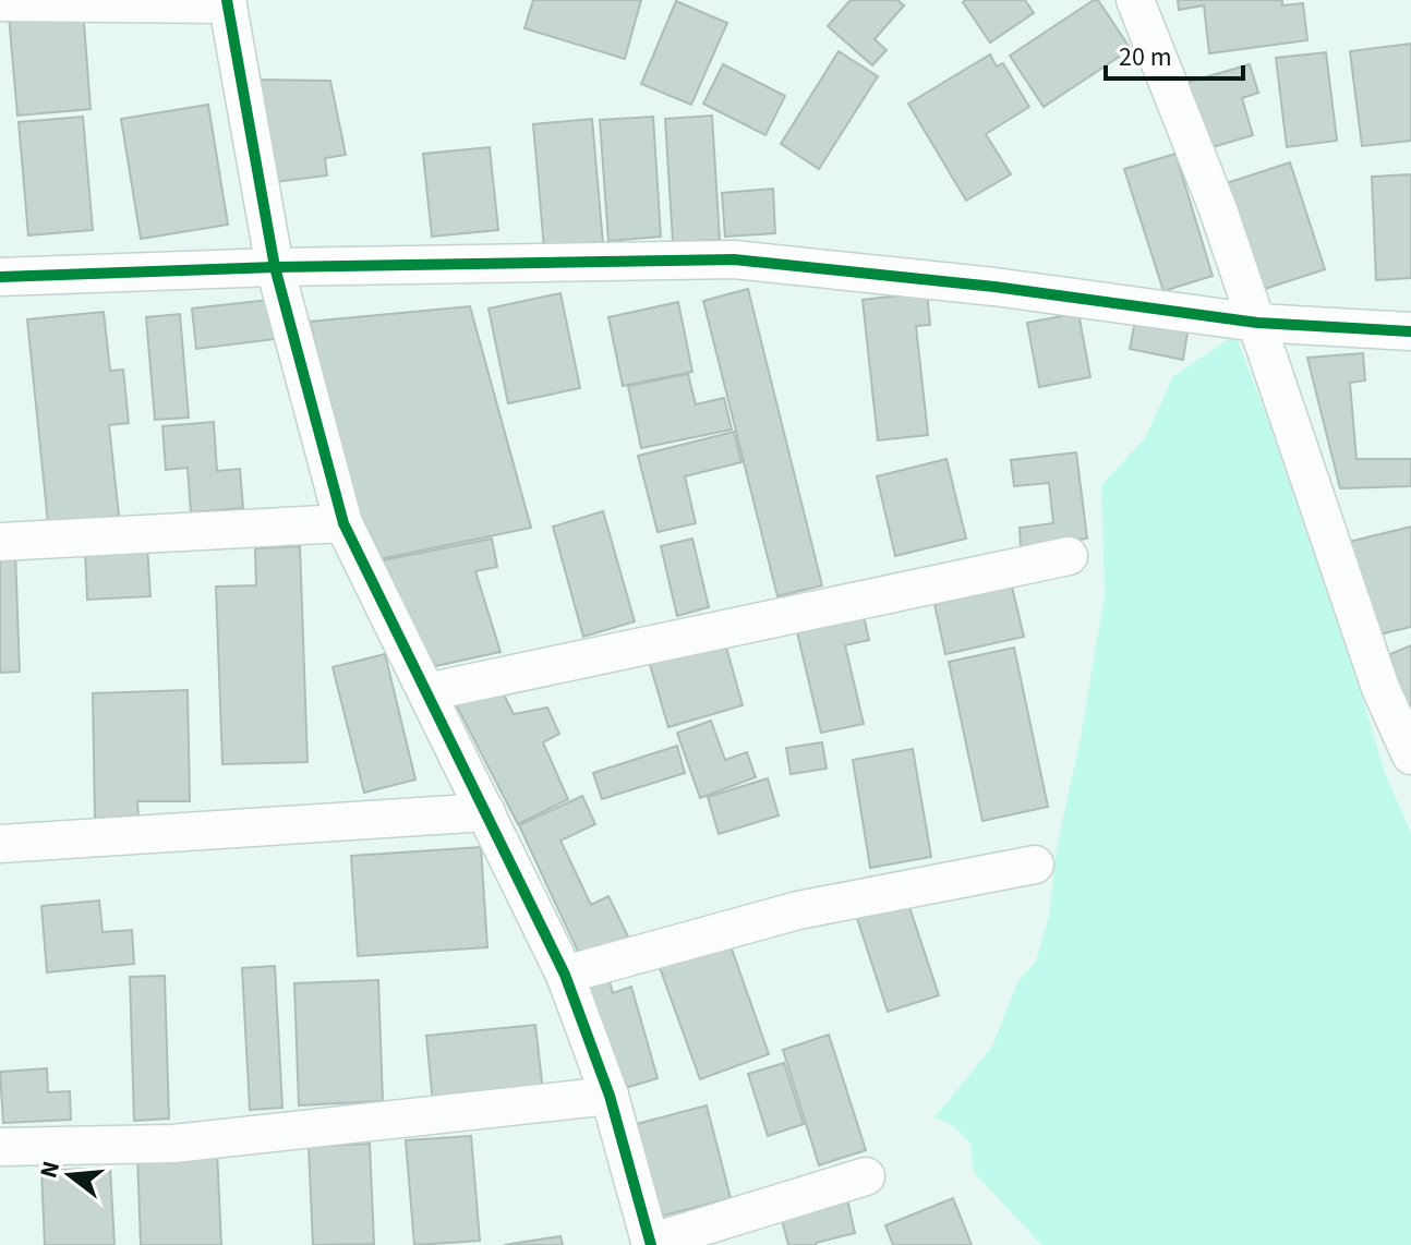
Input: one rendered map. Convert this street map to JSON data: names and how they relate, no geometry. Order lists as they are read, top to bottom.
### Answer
{
  "scale_bar": "20 m",
  "north": "left"
}
